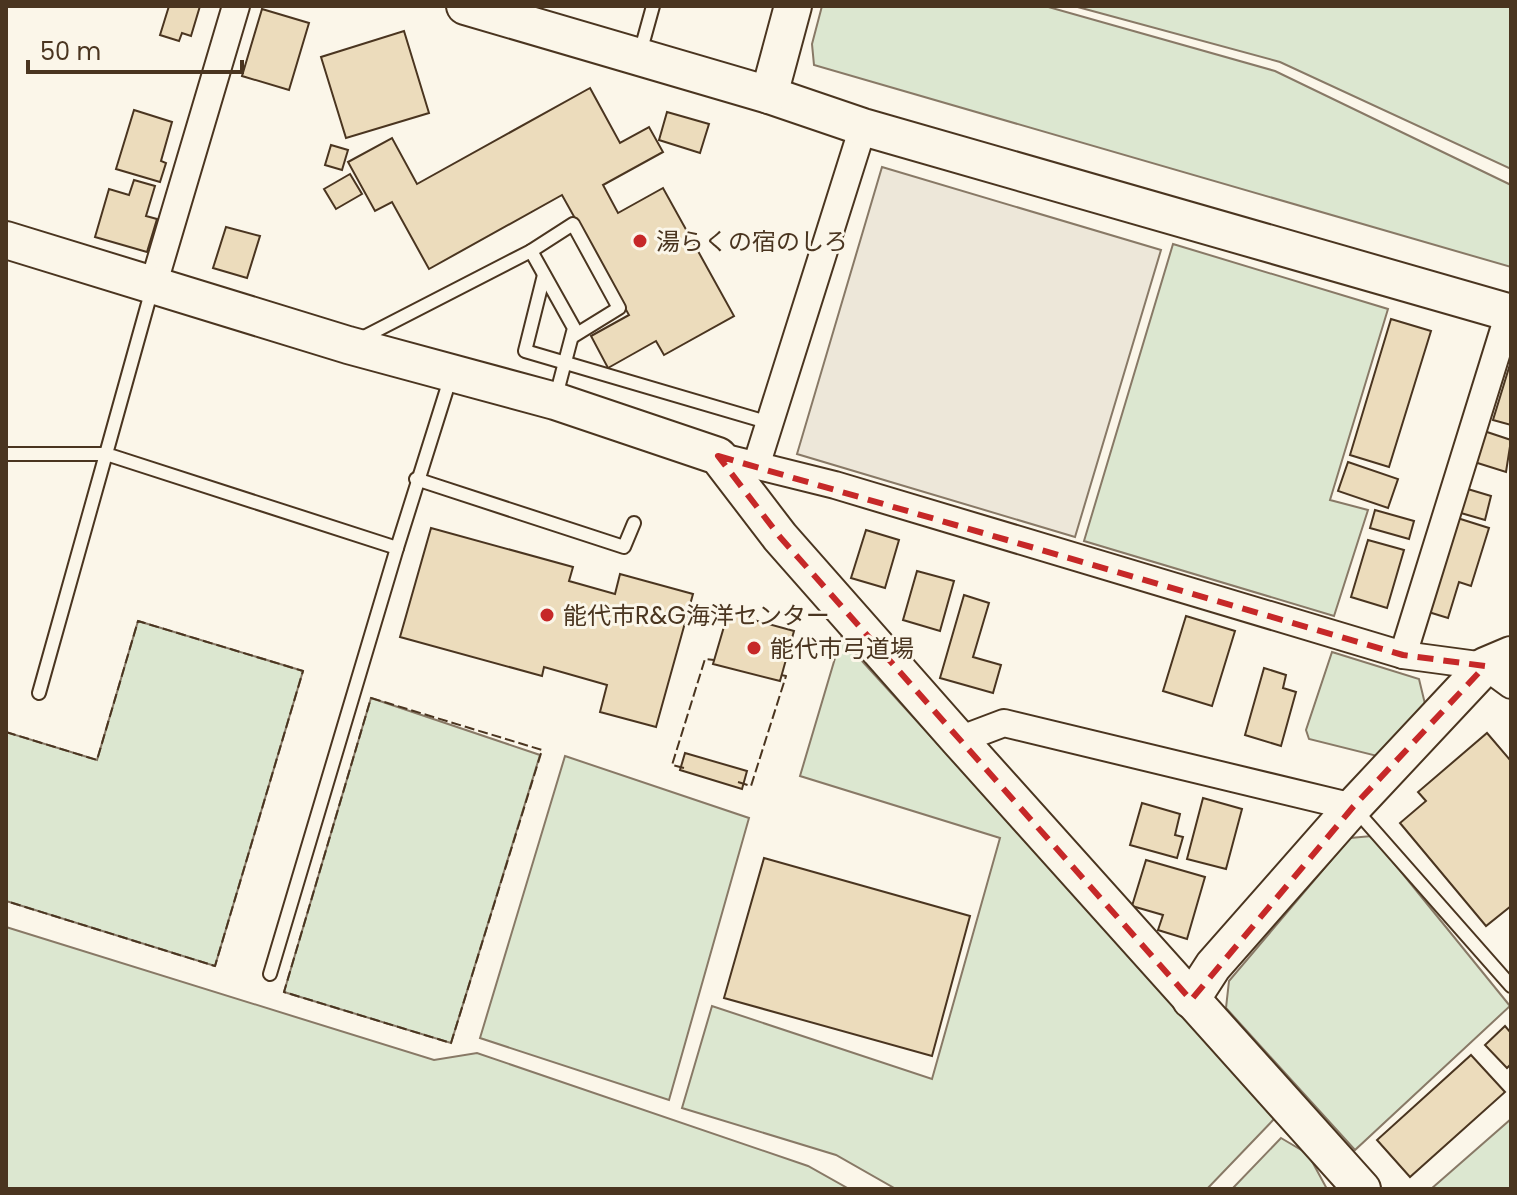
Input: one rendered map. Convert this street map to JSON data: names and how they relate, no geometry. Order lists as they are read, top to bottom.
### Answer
{
  "places": ["湯らくの宿のしろ", "能代市R&G海洋センター", "能代市弓道場"],
  "scale_bar": "50 m"
}
